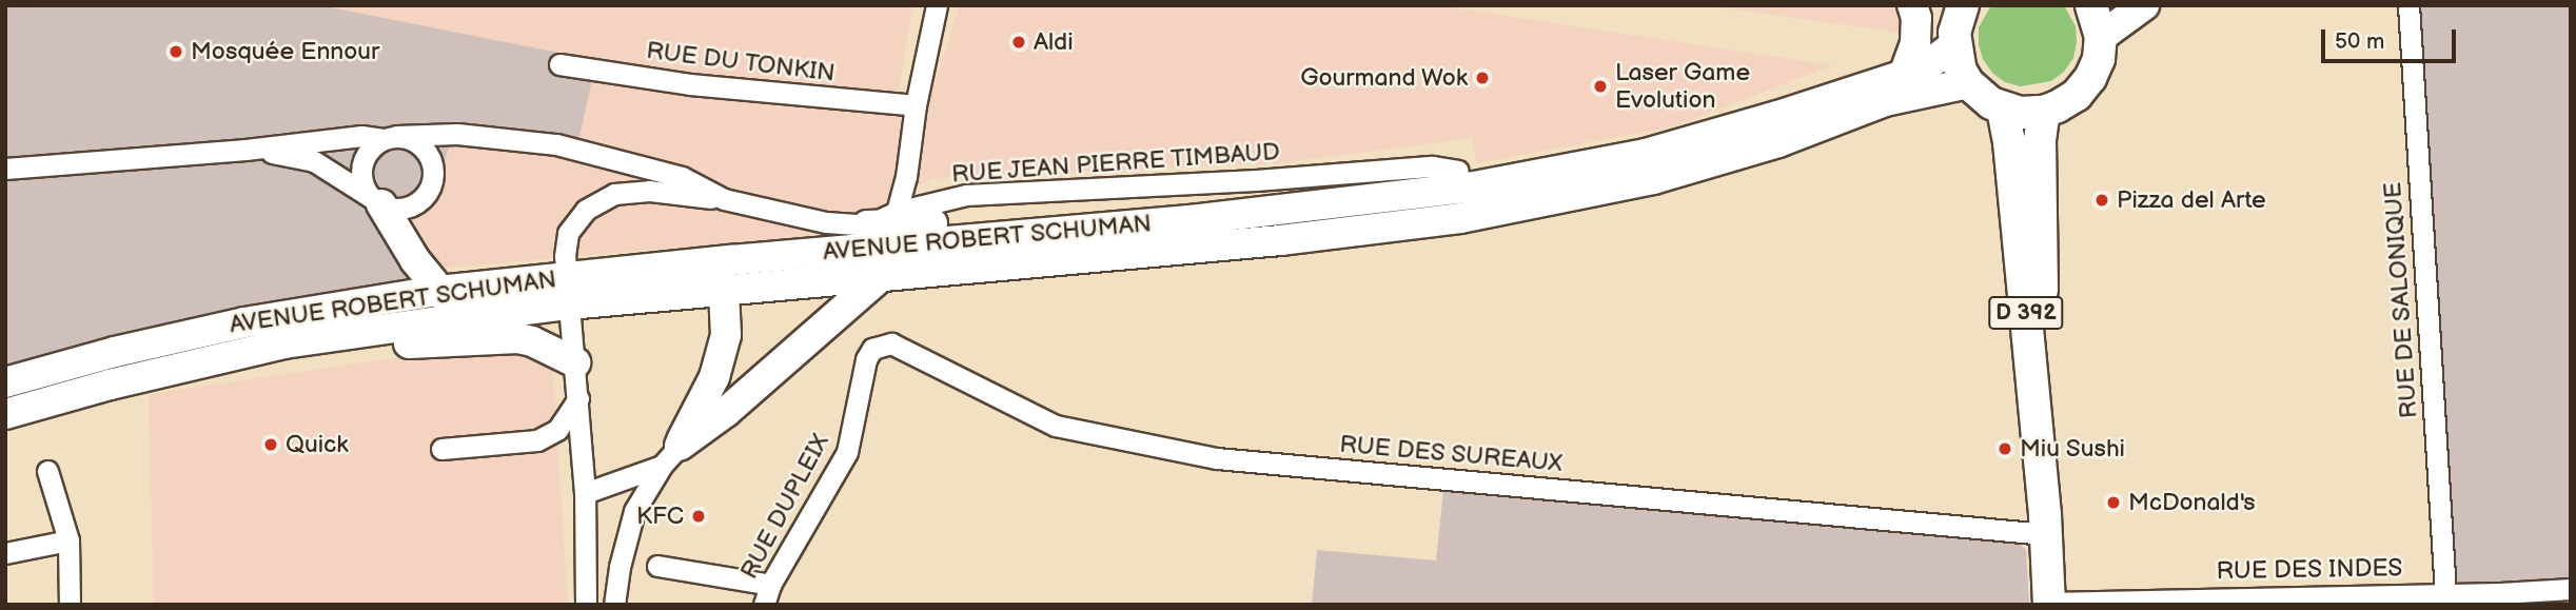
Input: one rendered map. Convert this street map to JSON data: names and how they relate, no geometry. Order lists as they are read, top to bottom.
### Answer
{
  "streets": {
    "main road": ["AVENUE ROBERT SCHUMAN", "D 392"],
    "street": [
      "RUE DU TONKIN",
      "RUE JEAN PIERRE TIMBAUD",
      "RUE DE SALONIQUE",
      "RUE DES SUREAUX",
      "RUE DUPLEIX",
      "RUE DES INDES"
    ]
  },
  "crossings": [
    ["RUE JEAN PIERRE TIMBAUD", "AVENUE ROBERT SCHUMAN"],
    ["RUE DE SALONIQUE", "RUE DES INDES"],
    ["D 392", "RUE DES SUREAUX"],
    ["D 392", "RUE DES INDES"],
    ["RUE DES SUREAUX", "RUE DUPLEIX"]
  ],
  "places": [
    "Aldi",
    "Mosquée Ennour",
    "Gourmand Wok",
    "Laser Game Evolution",
    "Pizza del Arte",
    "Quick",
    "Miu Sushi",
    "McDonald's",
    "KFC"
  ],
  "scale_bar": "50 m"
}
